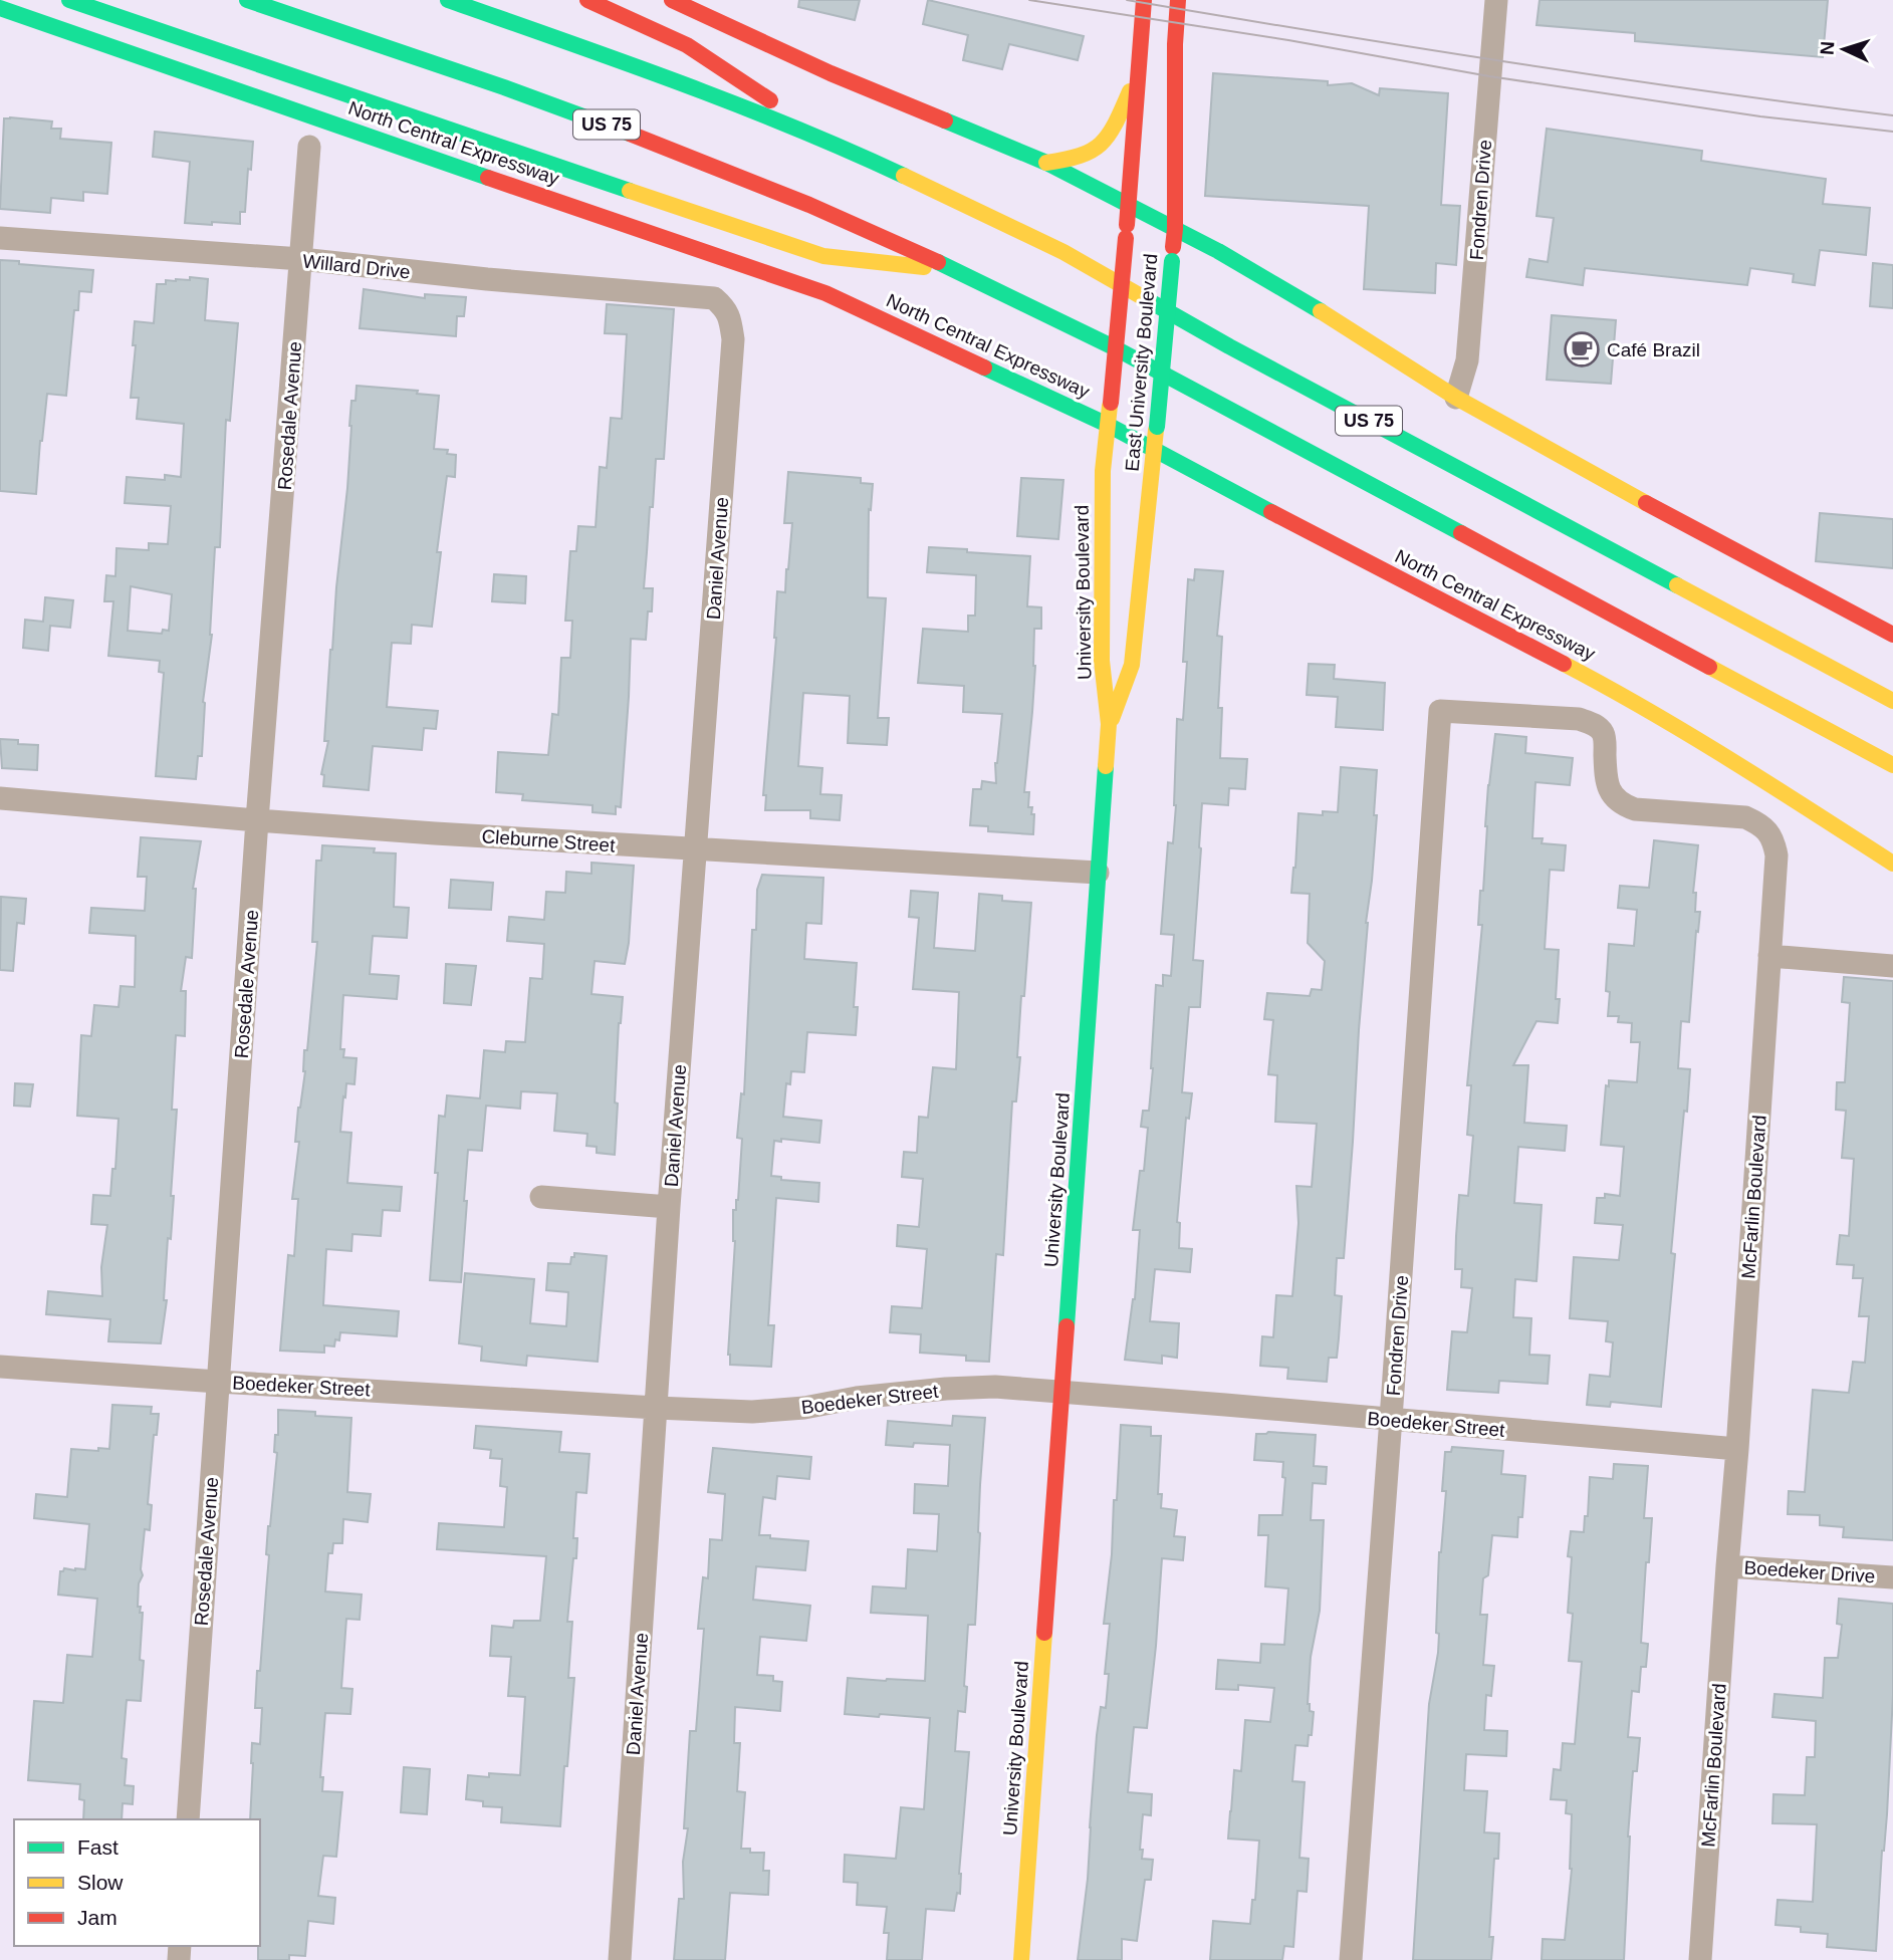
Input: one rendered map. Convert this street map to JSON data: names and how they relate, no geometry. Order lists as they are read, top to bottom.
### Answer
{
  "streets": {
    "main road": [
      "US 75",
      "North Central Expressway",
      "East University Boulevard",
      "University Boulevard"
    ],
    "street": [
      "Fondren Drive",
      "Willard Drive",
      "Rosedale Avenue",
      "Daniel Avenue",
      "Cleburne Street",
      "McFarlin Boulevard",
      "Boedeker Street",
      "Boedeker Drive"
    ]
  },
  "crossings": [
    ["North Central Expressway", "East University Boulevard"],
    ["North Central Expressway", "University Boulevard"],
    ["Fondren Drive", "McFarlin Boulevard"],
    ["Fondren Drive", "Boedeker Street"],
    ["Willard Drive", "Rosedale Avenue"],
    ["Willard Drive", "Daniel Avenue"],
    ["East University Boulevard", "University Boulevard"],
    ["Rosedale Avenue", "Cleburne Street"],
    ["Rosedale Avenue", "Boedeker Street"],
    ["Daniel Avenue", "Cleburne Street"],
    ["Daniel Avenue", "Boedeker Street"],
    ["University Boulevard", "Cleburne Street"],
    ["University Boulevard", "Boedeker Street"],
    ["McFarlin Boulevard", "Boedeker Street"],
    ["McFarlin Boulevard", "Boedeker Drive"]
  ],
  "places": {
    "cafe": ["Café Brazil"]
  },
  "legend": ["Fast", "Slow", "Jam"],
  "north": "left"
}
